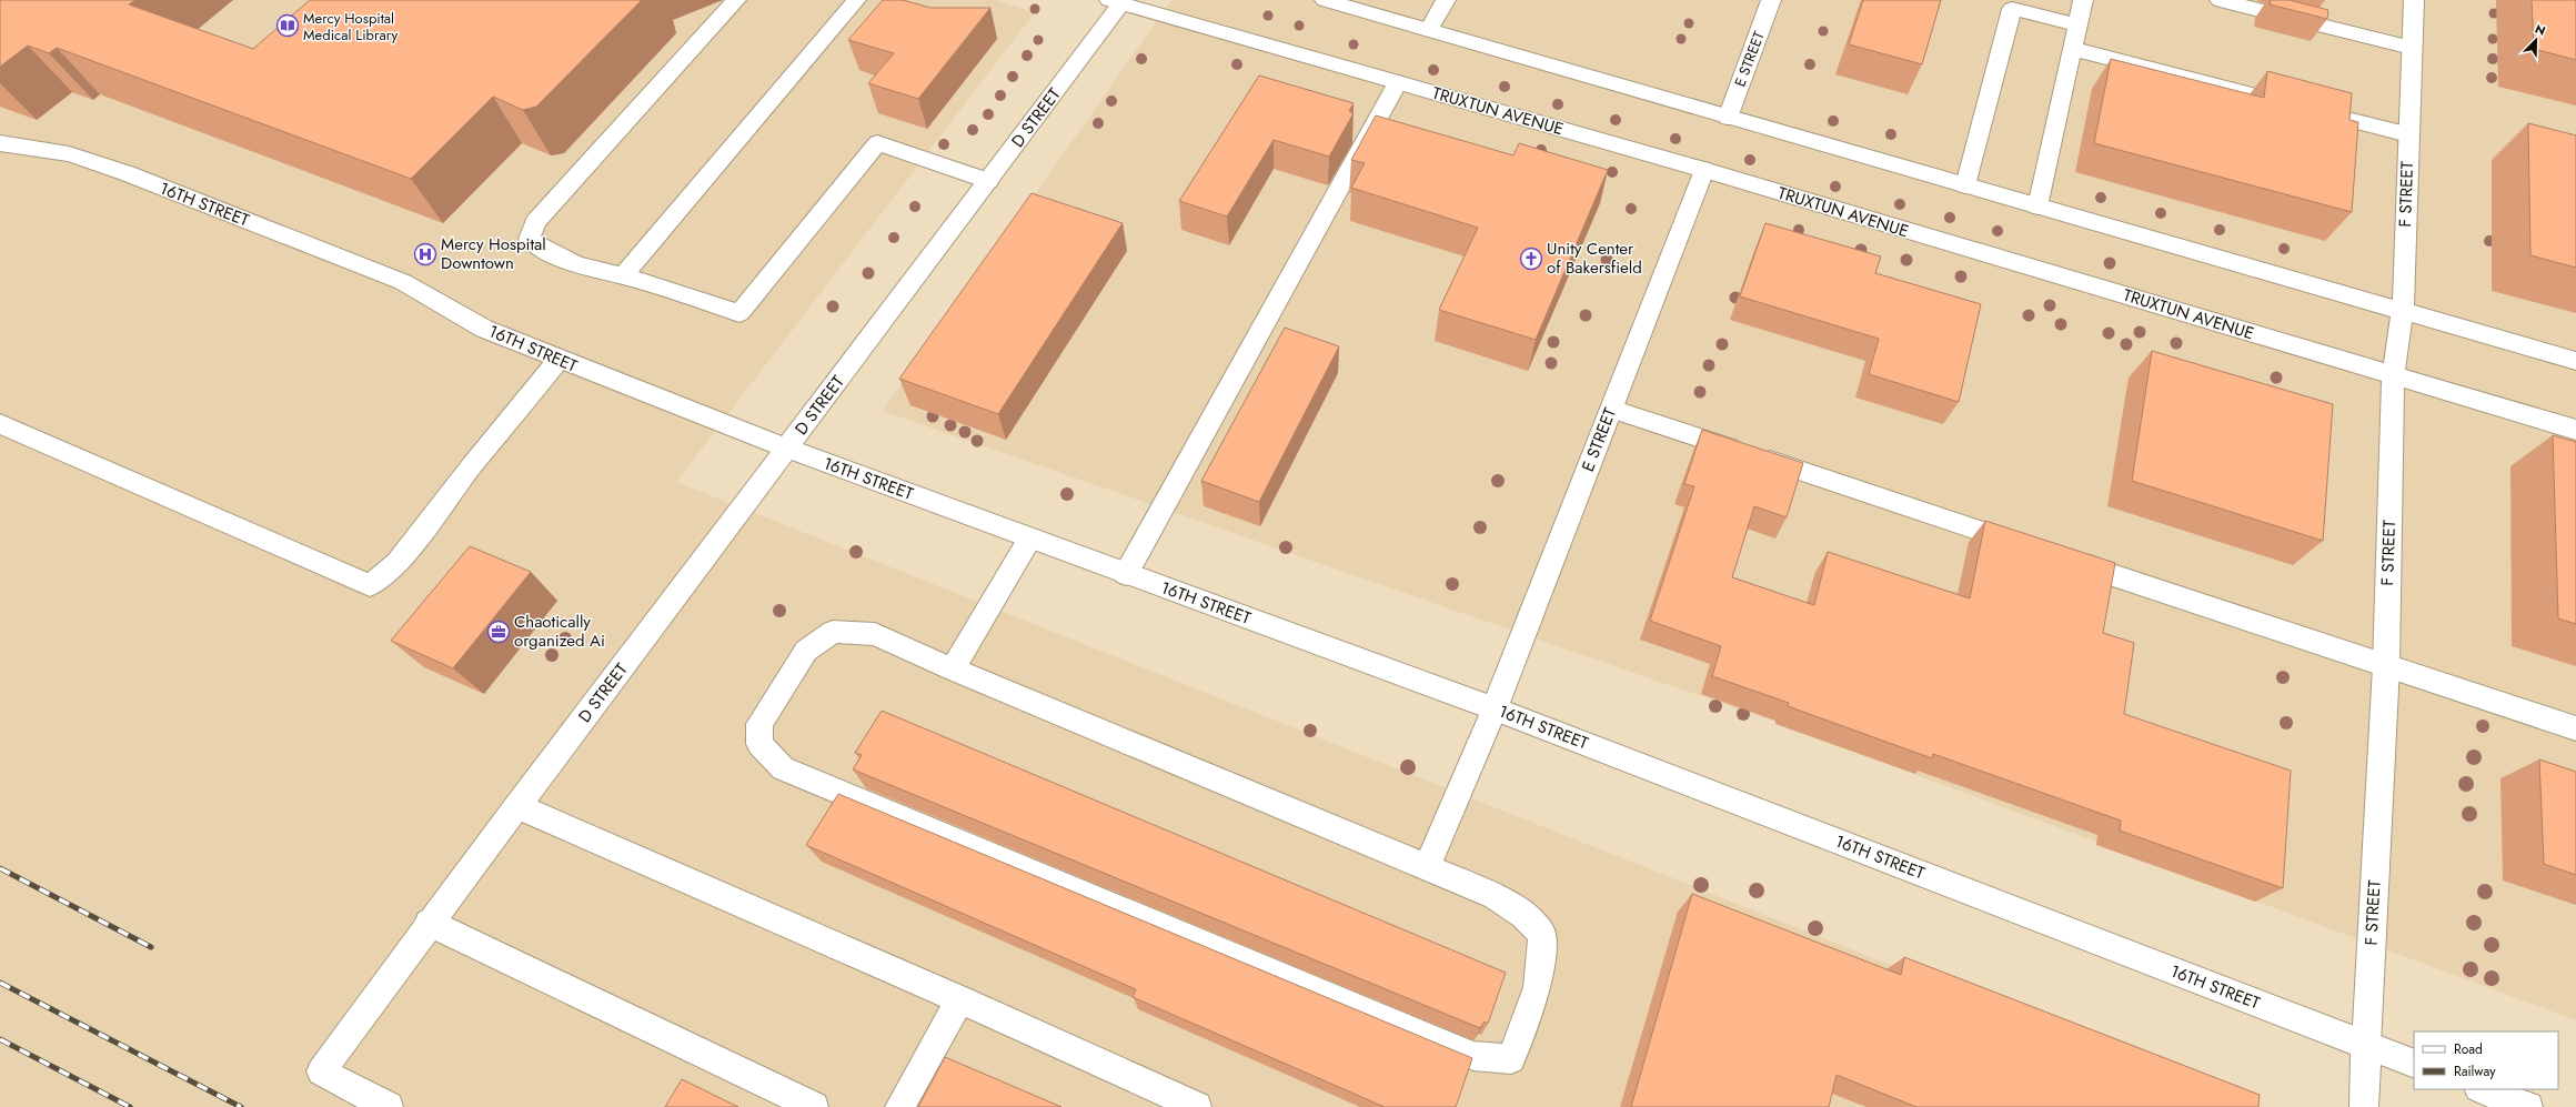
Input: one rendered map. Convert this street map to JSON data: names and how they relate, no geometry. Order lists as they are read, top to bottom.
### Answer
{
  "streets": {
    "street": [
      "E STREET",
      "TRUXTUN AVENUE",
      "D STREET",
      "F STREET",
      "16TH STREET"
    ]
  },
  "crossings": [
    ["E STREET", "TRUXTUN AVENUE"],
    ["E STREET", "16TH STREET"],
    ["TRUXTUN AVENUE", "D STREET"],
    ["TRUXTUN AVENUE", "F STREET"],
    ["D STREET", "16TH STREET"],
    ["F STREET", "16TH STREET"]
  ],
  "places": {
    "library": ["Mercy Hospital Medical Library"],
    "hospital": ["Mercy Hospital Downtown"],
    "church": ["Unity Center of Bakersfield"],
    "office": ["Chaotically organized Ai"]
  },
  "legend": ["Road", "Railway"],
  "north": "top right"
}
